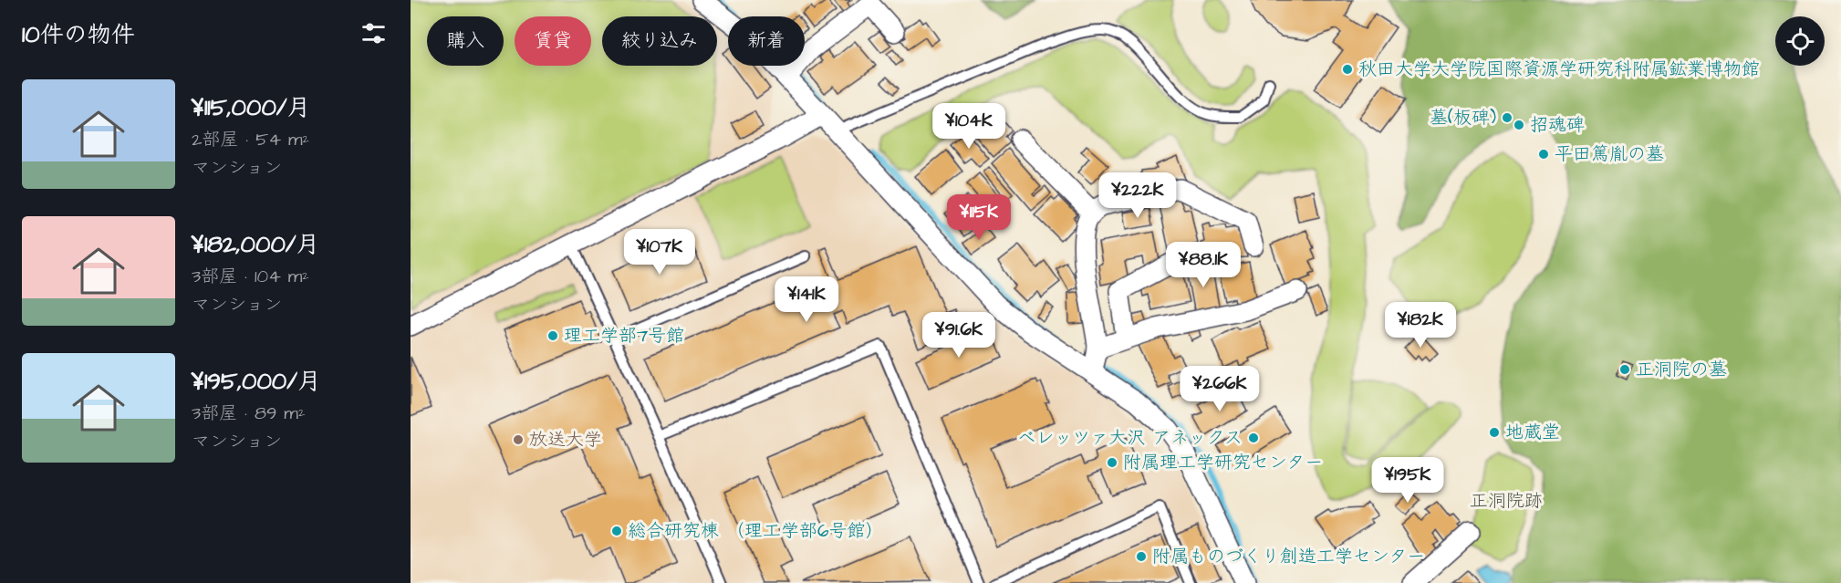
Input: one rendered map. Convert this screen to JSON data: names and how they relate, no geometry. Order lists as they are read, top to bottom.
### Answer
{
  "parks": ["正洞院跡"],
  "places": [
    "秋田大学大学院国際資源学研究科附属鉱業博物館",
    "墓(板碑)",
    "招魂碑",
    "平田篤胤の墓",
    "理工学部7号館",
    "正洞院の墓",
    "地蔵堂",
    "ベレッツァ大沢 アネックス",
    "放送大学",
    "附属理工学研究センター",
    "総合研究棟 （理工学部6号館）",
    "附属ものづくり創造工学センター"
  ],
  "page": {
    "heading": "10件の物件",
    "chip": [
      "購入",
      "賃貸",
      "絞り込み",
      "新着"
    ],
    "list": [
      {
        "name": "¥115,000/月",
        "note": "2部屋 · 54 m² · マンション"
      },
      {
        "name": "¥182,000/月",
        "note": "3部屋 · 104 m² · マンション"
      },
      {
        "name": "¥195,000/月",
        "note": "3部屋 · 89 m² · マンション"
      }
    ],
    "price": [
      "¥104K",
      "¥222K",
      "¥115K",
      "¥107K",
      "¥88.1K",
      "¥141K",
      "¥182K",
      "¥91.6K",
      "¥266K",
      "¥195K"
    ]
  }
}
